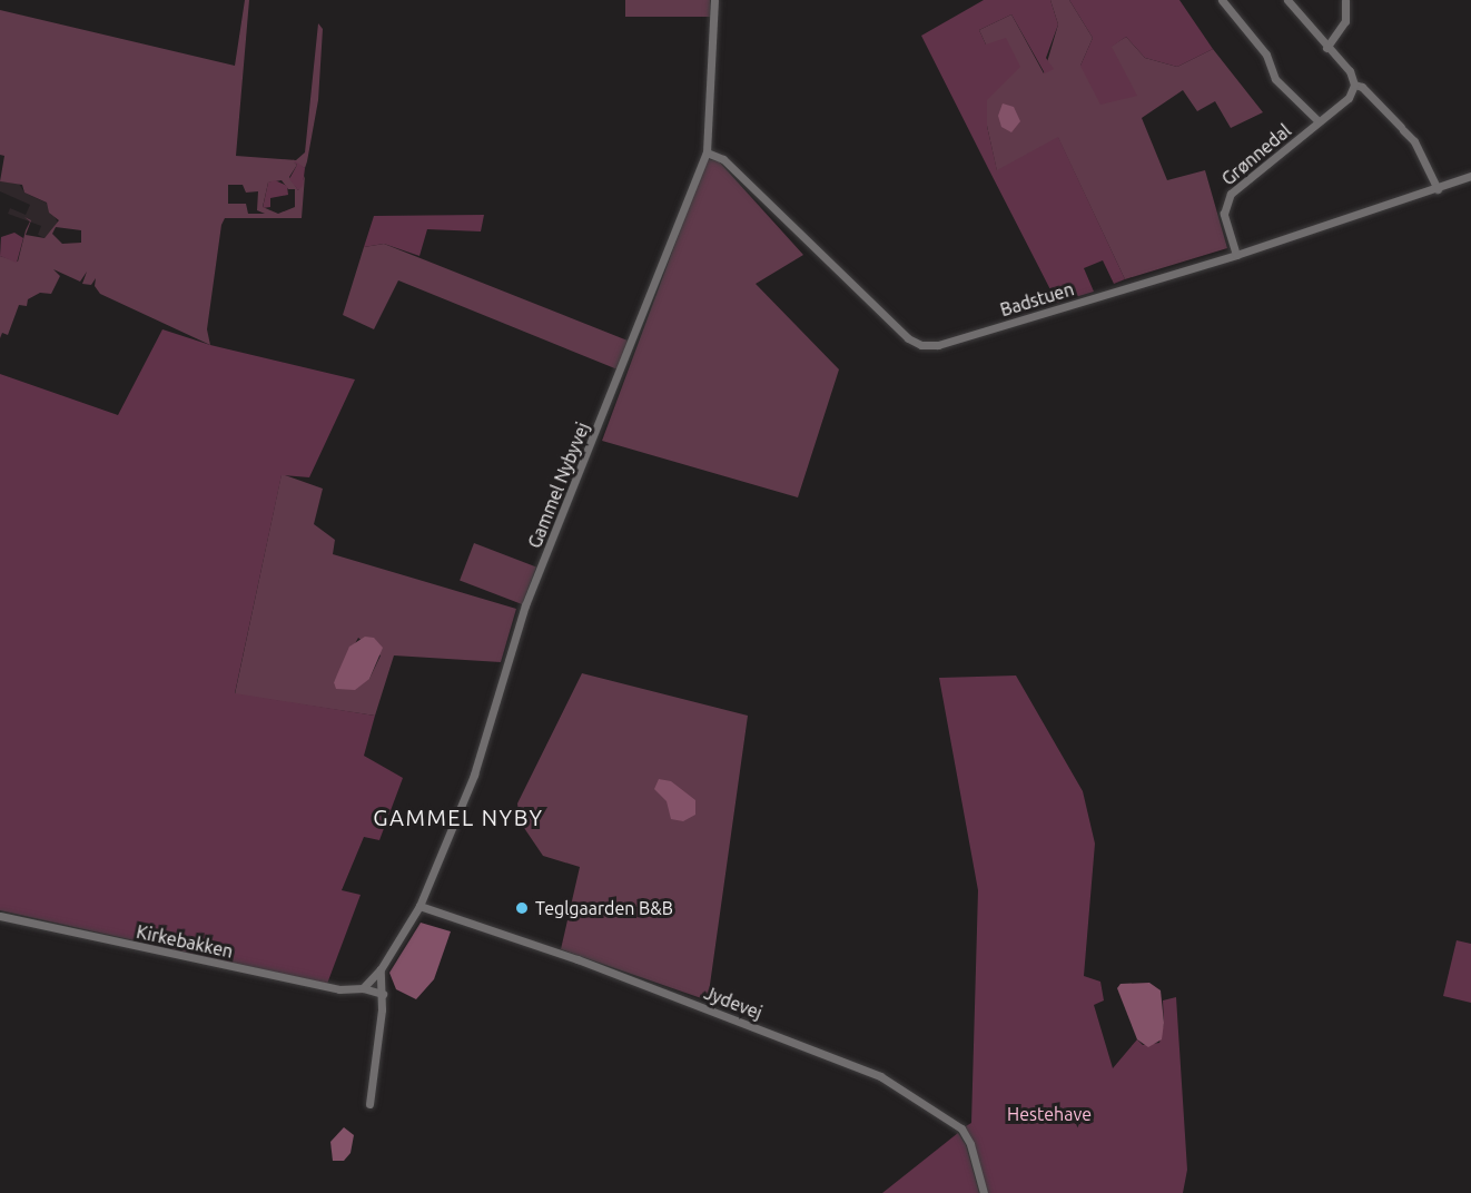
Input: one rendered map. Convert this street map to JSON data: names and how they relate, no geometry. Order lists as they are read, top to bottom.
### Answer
{
  "streets": {
    "street": [
      "Grønnedal",
      "Badstuen",
      "Gammel Nybyvej",
      "Kirkebakken",
      "Jydevej"
    ]
  },
  "crossings": [
    ["Grønnedal", "Badstuen"],
    ["Badstuen", "Gammel Nybyvej"],
    ["Gammel Nybyvej", "Kirkebakken"],
    ["Gammel Nybyvej", "Jydevej"]
  ],
  "districts": ["GAMMEL NYBY"],
  "parks": ["Hestehave"],
  "places": ["Teglgaarden B&B"]
}
